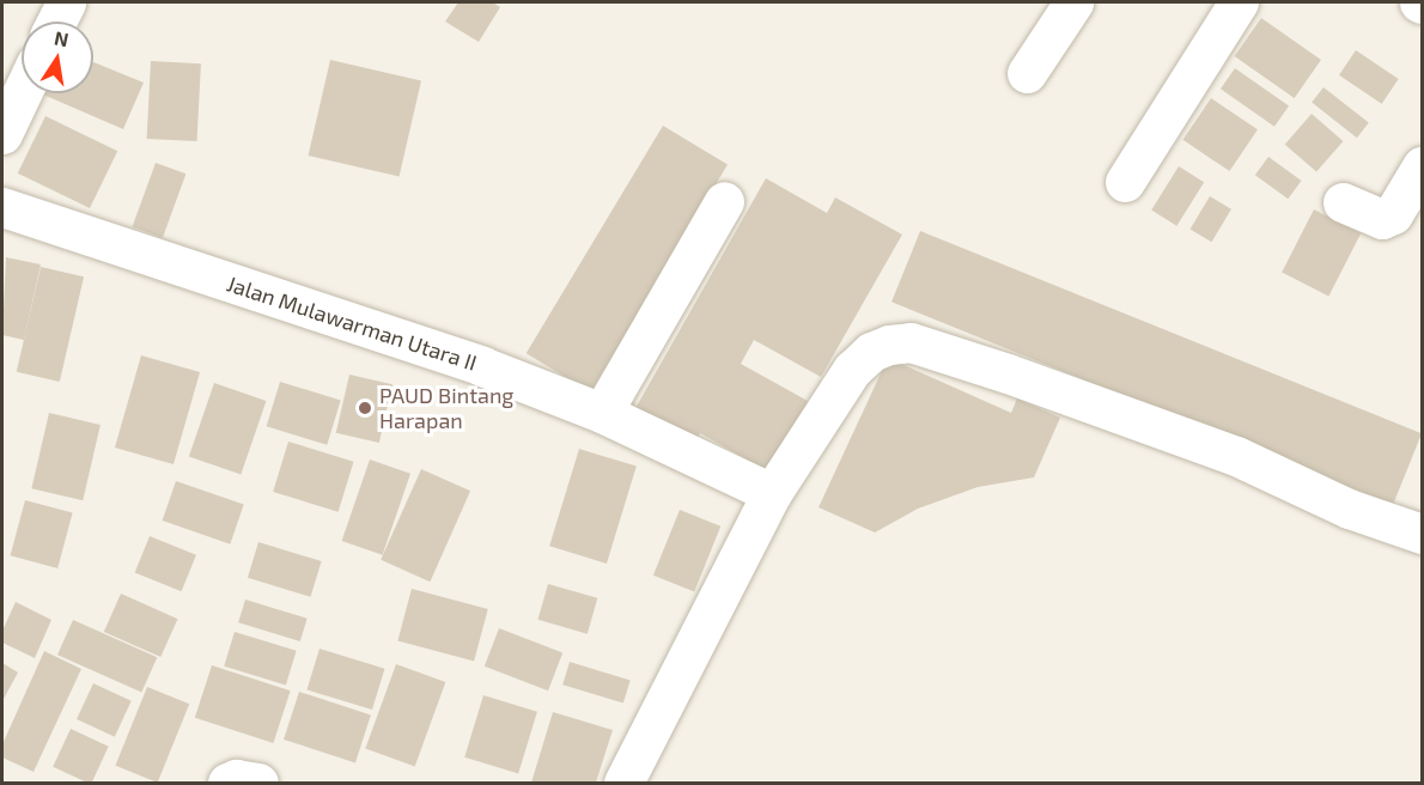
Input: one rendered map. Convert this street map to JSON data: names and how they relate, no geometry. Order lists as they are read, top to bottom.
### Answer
{
  "streets": {
    "street": ["Jalan Mulawarman Utara II"]
  },
  "places": ["PAUD Bintang Harapan"],
  "north": "top"
}
